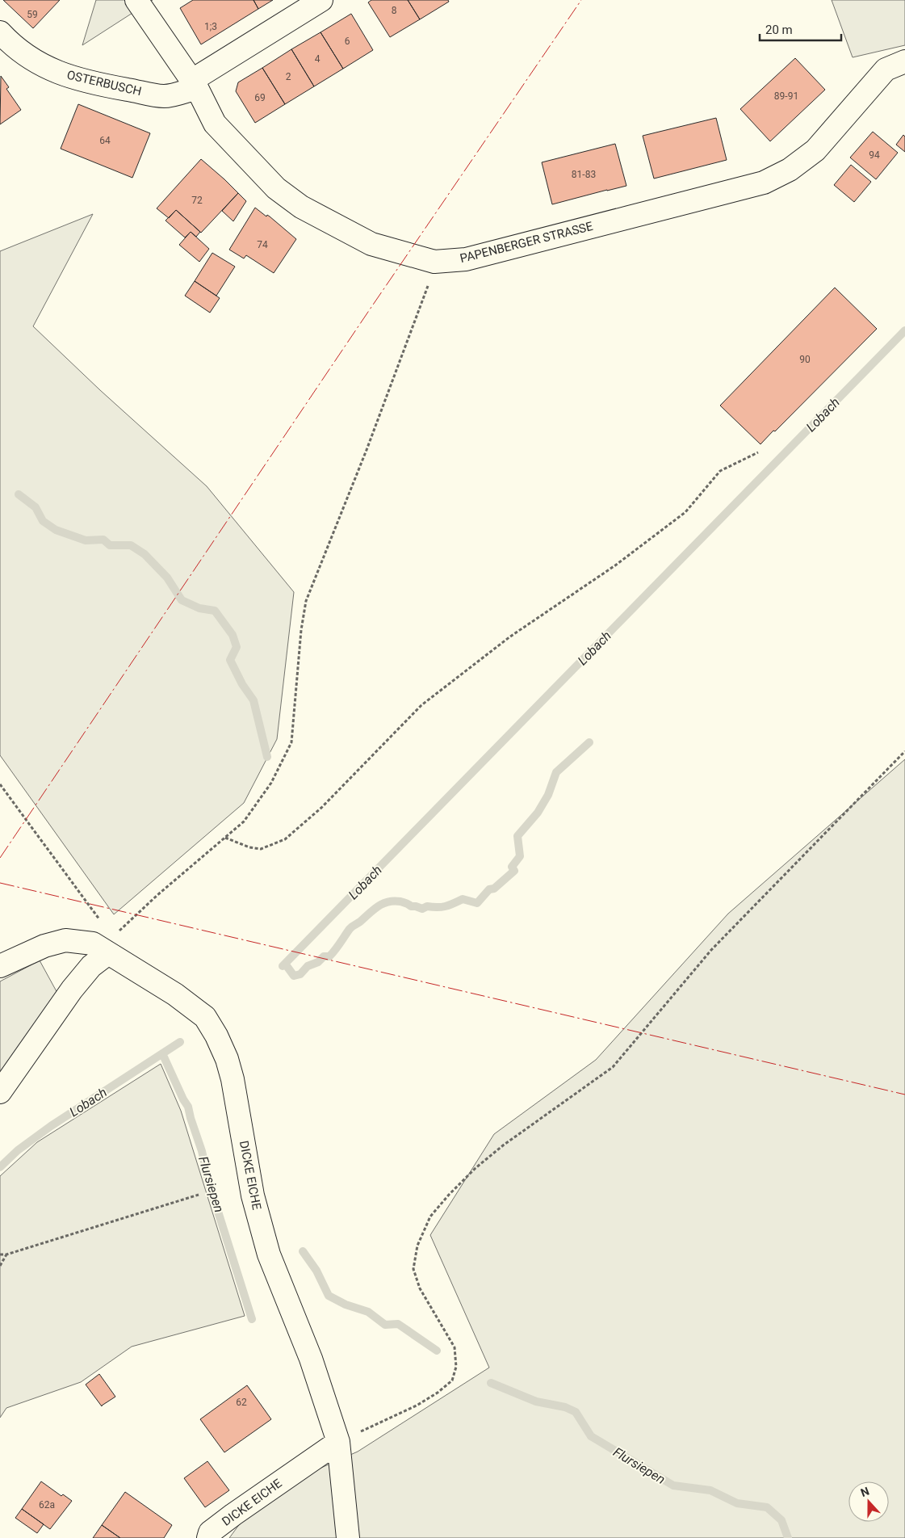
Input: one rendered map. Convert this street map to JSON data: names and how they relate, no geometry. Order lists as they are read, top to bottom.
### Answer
{
  "streets": {
    "street": ["OSTERBUSCH", "PAPENBERGER STRASSE", "DICKE EICHE"]
  },
  "crossings": [
    ["OSTERBUSCH", "PAPENBERGER STRASSE"]
  ],
  "water": ["Lobach", "Flursiepen"],
  "house_numbers": [
    "8",
    "59",
    "1;3",
    "6",
    "4",
    "2",
    "89-91",
    "69",
    "64",
    "94",
    "81-83",
    "72",
    "74",
    "90",
    "62",
    "62a"
  ],
  "scale_bar": "20 m",
  "north": "top"
}
